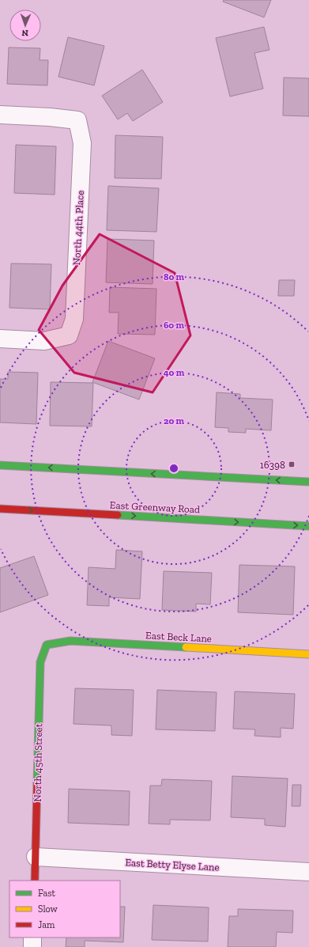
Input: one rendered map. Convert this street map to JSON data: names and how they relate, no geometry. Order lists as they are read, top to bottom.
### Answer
{
  "streets": {
    "main road": ["East Greenway Road", "East Beck Lane", "North 45th Street"],
    "street": ["North 44th Place", "East Betty Elyse Lane"]
  },
  "crossings": [
    ["East Beck Lane", "North 45th Street"],
    ["North 45th Street", "East Betty Elyse Lane"]
  ],
  "places": {
    "transit": ["16398"]
  },
  "legend": ["Fast", "Slow", "Jam"],
  "north": "bottom",
  "rings": [
    "80 m",
    "60 m",
    "40 m",
    "20 m"
  ]
}
